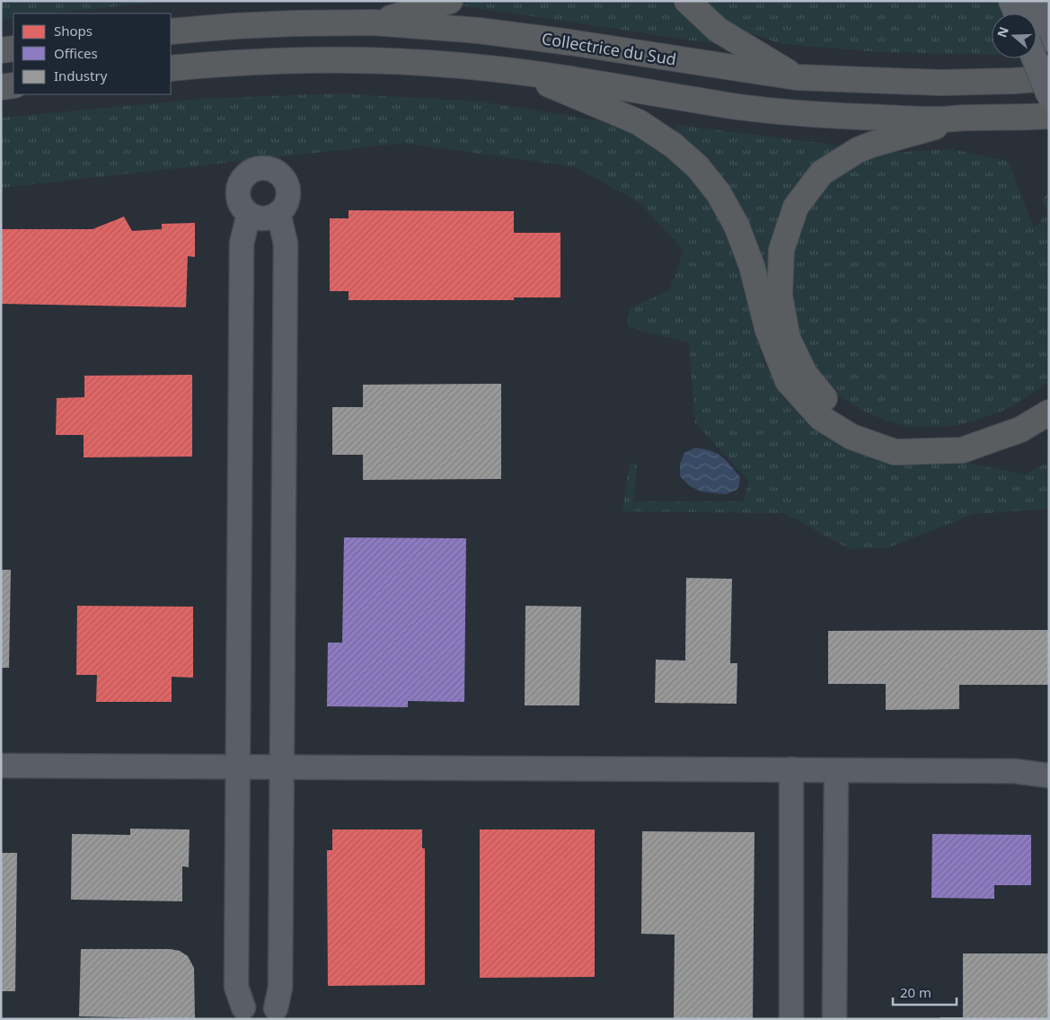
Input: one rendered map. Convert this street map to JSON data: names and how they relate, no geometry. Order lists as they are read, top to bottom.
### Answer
{
  "streets": {
    "highway": ["Collectrice du Sud"]
  },
  "legend": ["Shops", "Offices", "Industry"],
  "scale_bar": "20 m",
  "north": "left"
}
